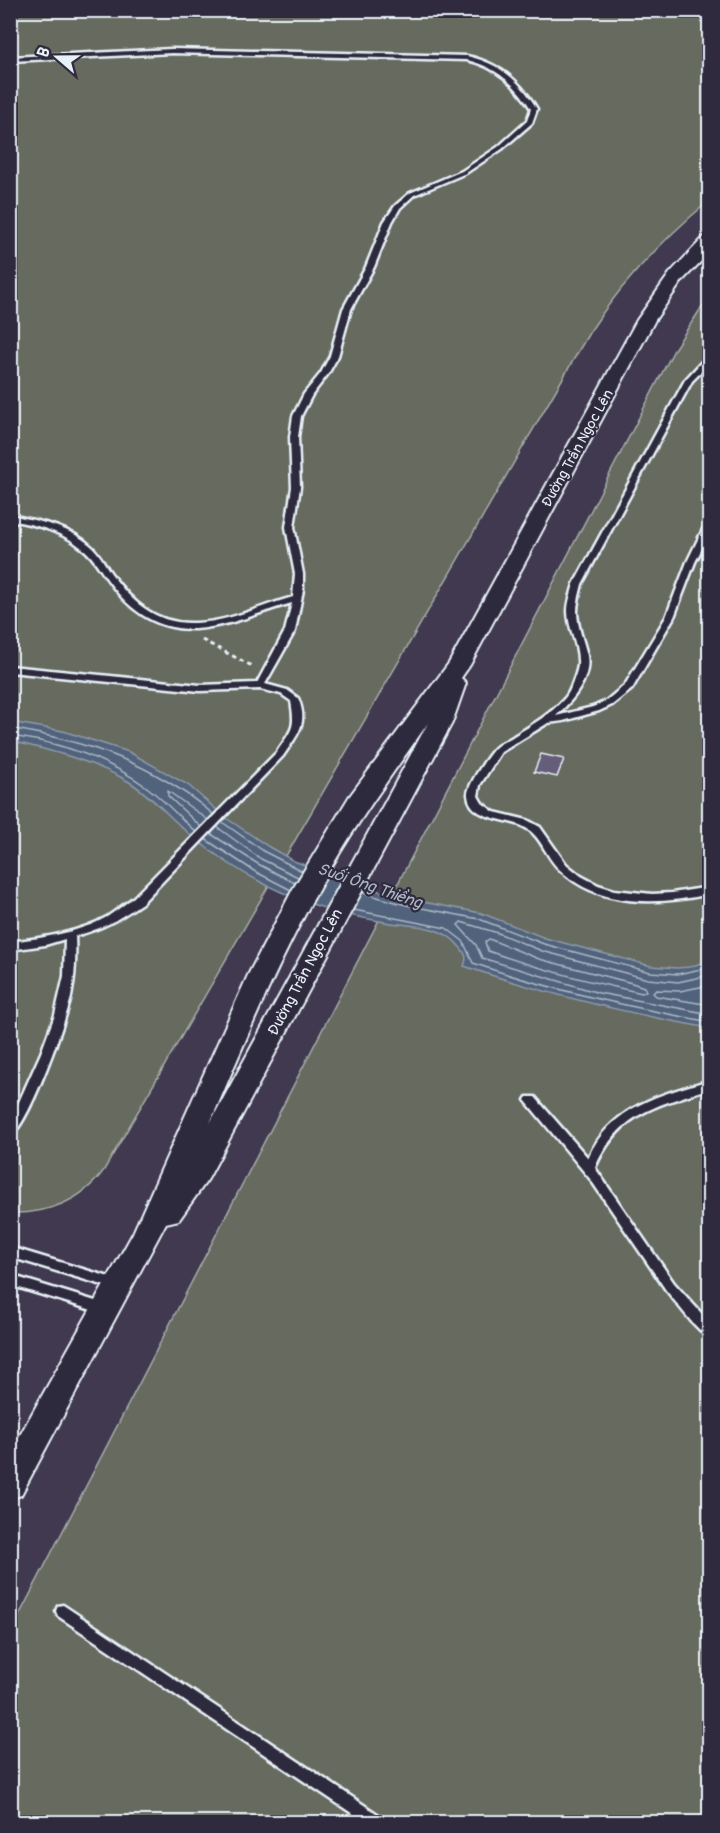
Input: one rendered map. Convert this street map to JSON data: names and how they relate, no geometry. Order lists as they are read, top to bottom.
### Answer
{
  "streets": {
    "street": ["Đường Trần Ngọc Lên"]
  },
  "water": ["Suối Ông Thiềng"],
  "north": "left"
}
